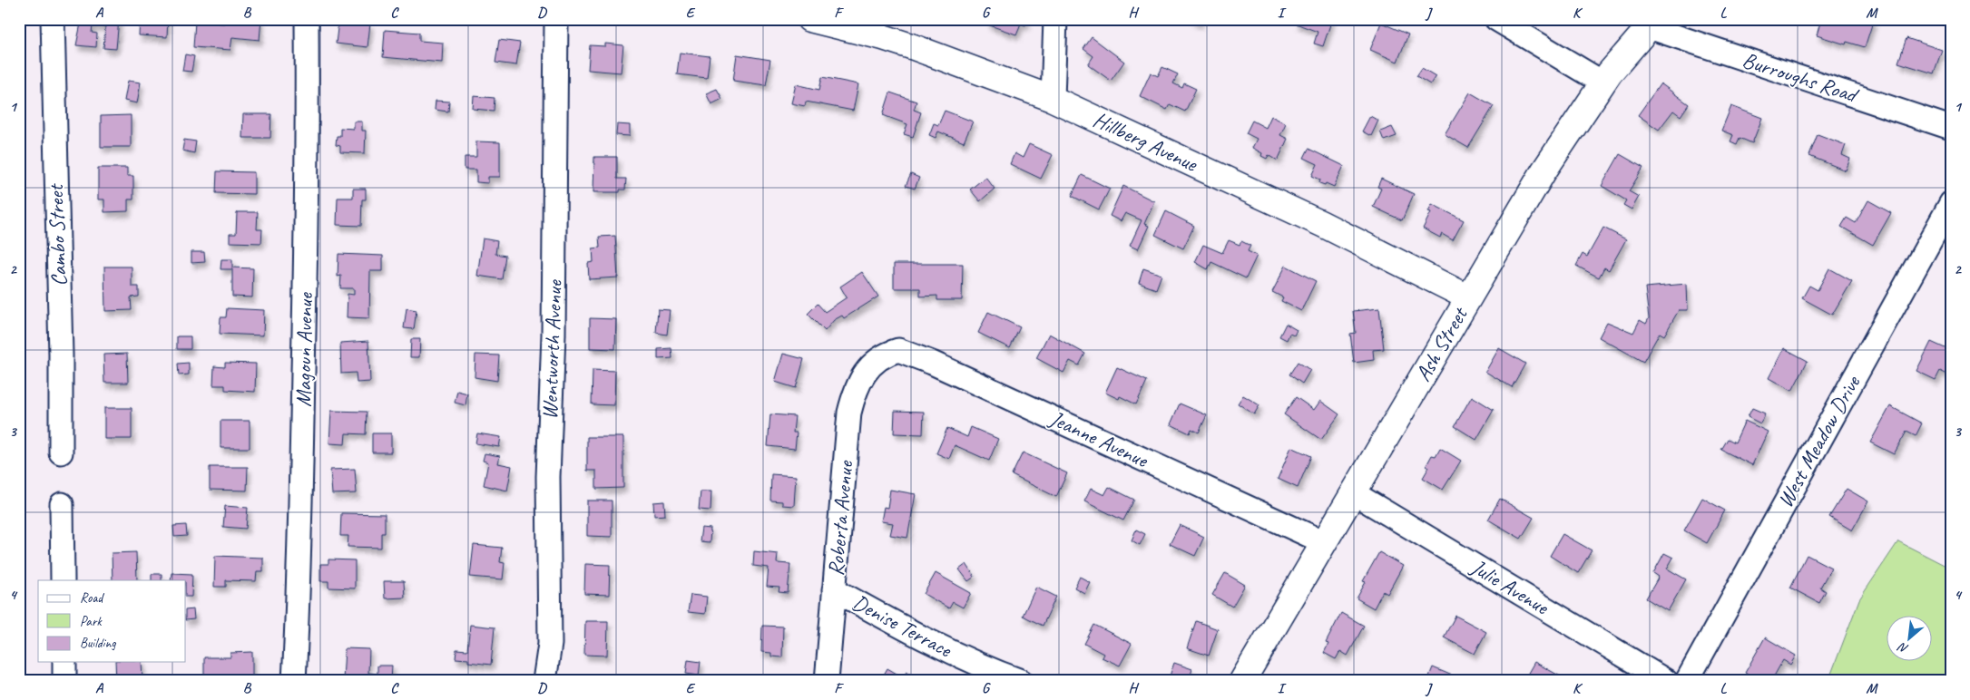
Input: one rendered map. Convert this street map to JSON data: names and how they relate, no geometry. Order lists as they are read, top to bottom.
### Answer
{
  "streets": {
    "street": [
      "Burroughs Road",
      "Hillberg Avenue",
      "Cambo Street",
      "Ash Street",
      "Magoun Avenue",
      "Wentworth Avenue",
      "Jeanne Avenue",
      "West Meadow Drive",
      "Roberta Avenue",
      "Julie Avenue",
      "Denise Terrace"
    ]
  },
  "crossings": [
    ["Burroughs Road", "Ash Street"],
    ["Hillberg Avenue", "Ash Street"],
    ["Ash Street", "Jeanne Avenue"],
    ["Ash Street", "Julie Avenue"],
    ["Jeanne Avenue", "Roberta Avenue"],
    ["Roberta Avenue", "Denise Terrace"]
  ],
  "legend": ["Road", "Park", "Building"],
  "north": "bottom left",
  "grid": {
    "columns": [
      "A",
      "B",
      "C",
      "D",
      "E",
      "F",
      "G",
      "H",
      "I",
      "J",
      "K",
      "L",
      "M"
    ],
    "rows": [
      "1",
      "2",
      "3",
      "4"
    ]
  }
}
